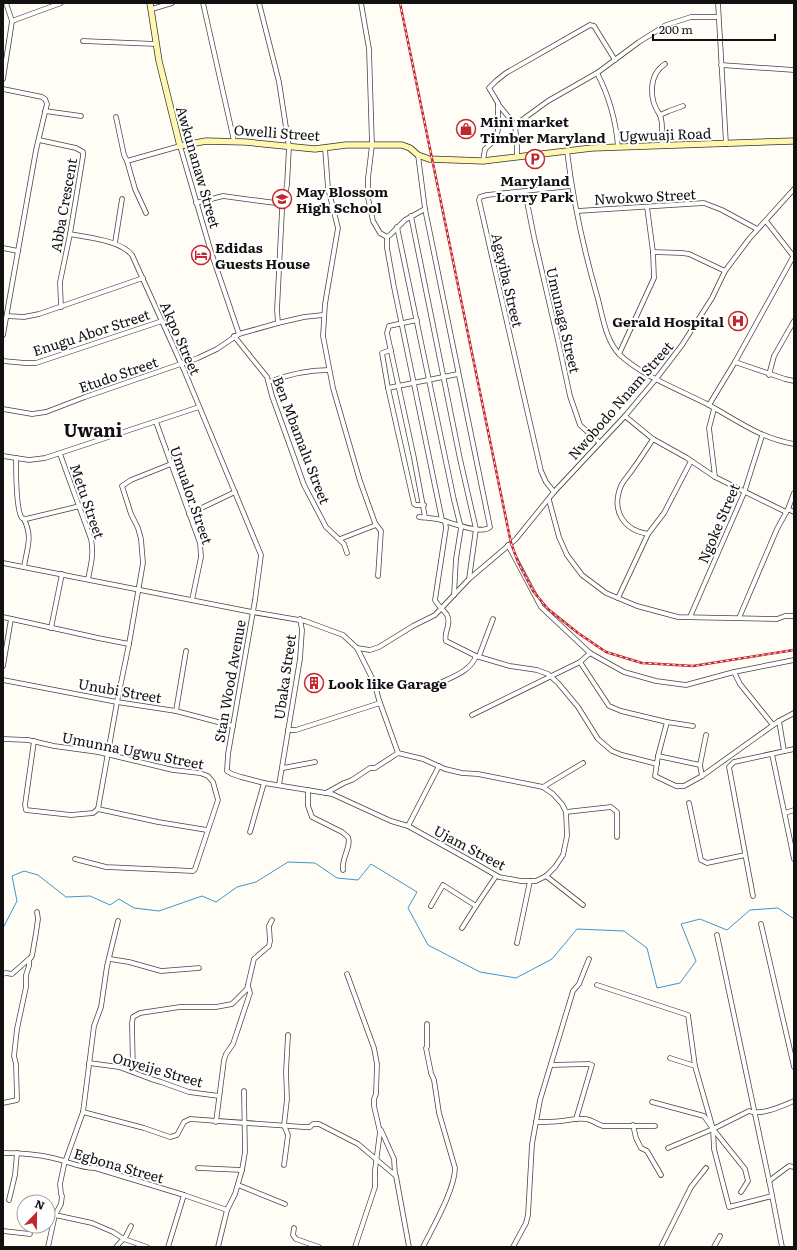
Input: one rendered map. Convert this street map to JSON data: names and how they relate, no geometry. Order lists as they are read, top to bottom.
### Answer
{
  "streets": {
    "street": [
      "Owelli Street",
      "Ugwuaji Road",
      "Awkunanaw Street",
      "Nwokwo Street",
      "Abba Crescent",
      "Agayiba Street",
      "Umunaga Street",
      "Enugu Abor Street",
      "Akpo Street",
      "Etudo Street",
      "Nwobodo Nnam Street",
      "Ben Mbamalu Street",
      "Umualor Street",
      "Metu Street",
      "Ngoke Street",
      "Ubaka Street",
      "Stan Wood Avenue",
      "Unubi Street",
      "Umunna Ugwu Street",
      "Ujam Street",
      "Onyeije Street",
      "Egbona Street"
    ]
  },
  "crossings": [
    ["Owelli Street", "Ugwuaji Road"],
    ["Owelli Street", "Awkunanaw Street"],
    ["Awkunanaw Street", "Etudo Street"],
    ["Awkunanaw Street", "Ben Mbamalu Street"],
    ["Nwokwo Street", "Nwobodo Nnam Street"],
    ["Abba Crescent", "Akpo Street"],
    ["Agayiba Street", "Umunaga Street"],
    ["Agayiba Street", "Nwobodo Nnam Street"],
    ["Umunaga Street", "Nwobodo Nnam Street"],
    ["Enugu Abor Street", "Akpo Street"],
    ["Akpo Street", "Etudo Street"],
    ["Akpo Street", "Stan Wood Avenue"],
    ["Etudo Street", "Ben Mbamalu Street"],
    ["Umualor Street", "Ubaka Street"],
    ["Metu Street", "Ubaka Street"],
    ["Ubaka Street", "Stan Wood Avenue"],
    ["Ubaka Street", "Ujam Street"],
    ["Stan Wood Avenue", "Unubi Street"],
    ["Stan Wood Avenue", "Ujam Street"]
  ],
  "districts": ["Uwani"],
  "places": {
    "shop": ["Mini market Timber Maryland"],
    "parking": ["Maryland Lorry Park"],
    "school or university": ["May Blossom High School"],
    "hotel": ["Edidas Guests House"],
    "hospital": ["Gerald Hospital"],
    "building": ["Look like Garage"]
  },
  "scale_bar": "200 m",
  "north": "top"
}
